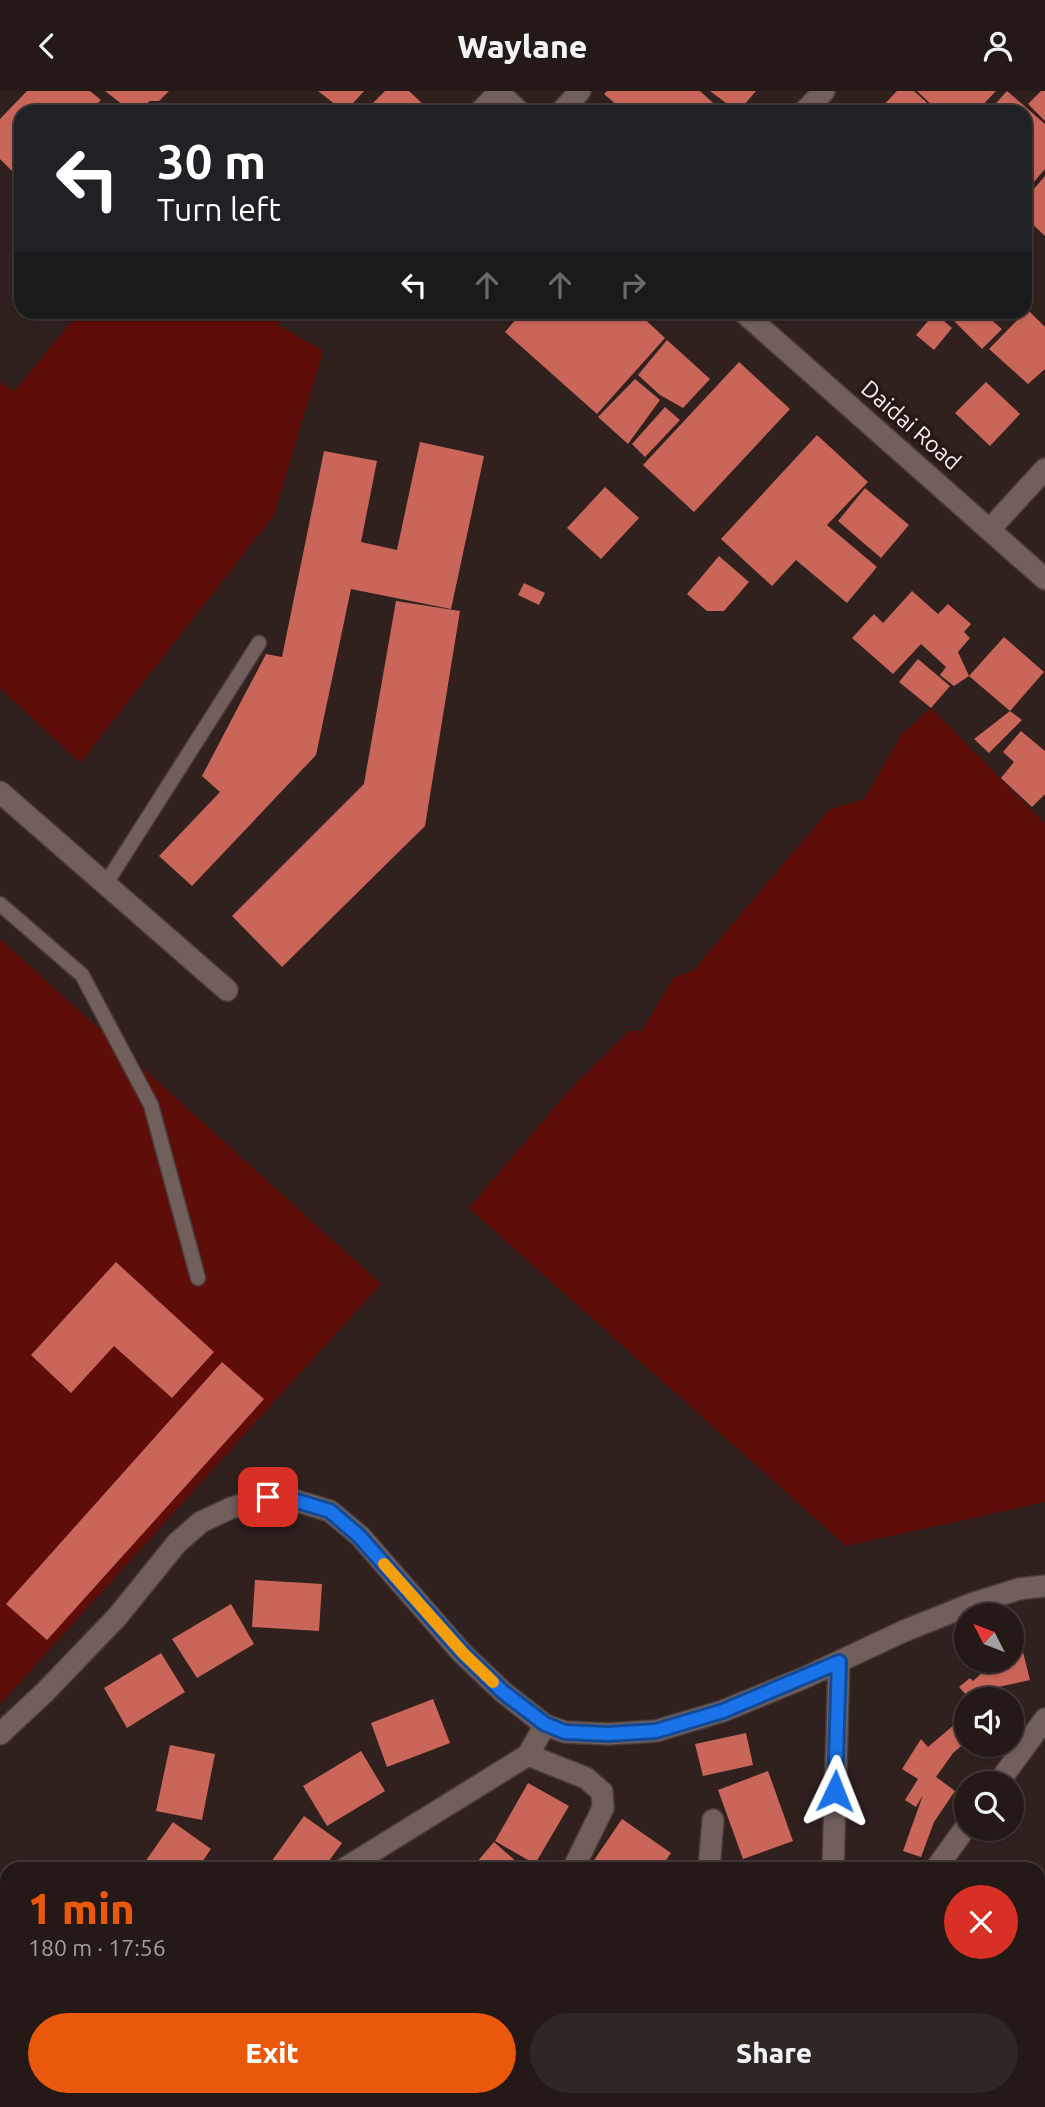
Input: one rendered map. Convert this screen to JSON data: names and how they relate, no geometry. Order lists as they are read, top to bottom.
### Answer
{
  "streets": {
    "street": ["Daidai Road"]
  },
  "north": "top left",
  "page": {
    "header": "Waylane",
    "turn": ["30 m", "Turn left"],
    "heading": ["1 min", "180 m · 17:56"],
    "buttons": ["Exit", "Share"]
  }
}
